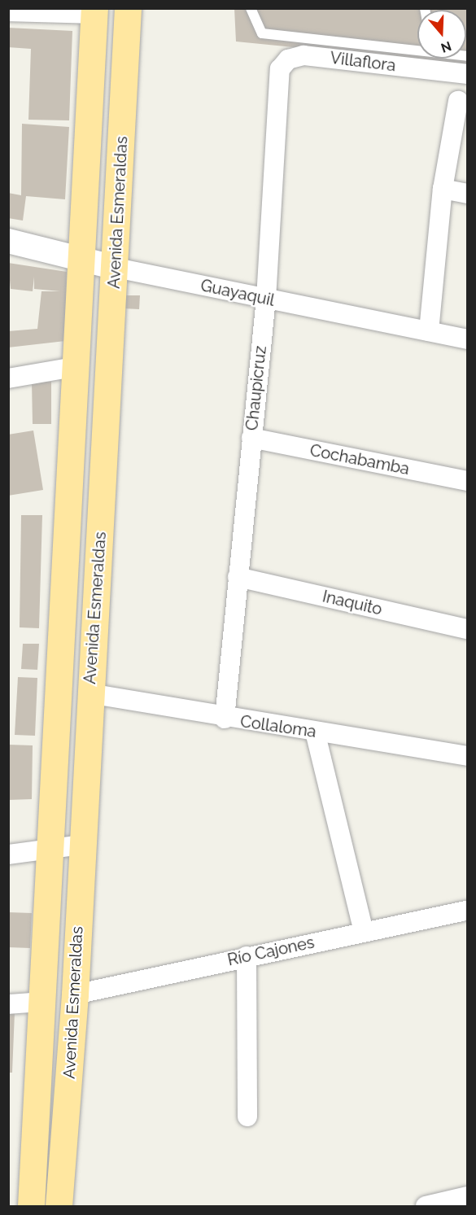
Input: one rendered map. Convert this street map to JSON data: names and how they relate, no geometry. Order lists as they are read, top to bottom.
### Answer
{
  "streets": {
    "main road": ["Avenida Esmeraldas"],
    "street": [
      "Villaflora",
      "Guayaquil",
      "Chaupicruz",
      "Cochabamba",
      "Inaquito",
      "Collaloma",
      "Río Cajones"
    ]
  },
  "crossings": [
    ["Villaflora", "Chaupicruz"],
    ["Avenida Esmeraldas", "Guayaquil"],
    ["Avenida Esmeraldas", "Collaloma"],
    ["Avenida Esmeraldas", "Río Cajones"],
    ["Guayaquil", "Chaupicruz"],
    ["Chaupicruz", "Cochabamba"],
    ["Chaupicruz", "Inaquito"],
    ["Chaupicruz", "Collaloma"]
  ],
  "north": "bottom"
}
